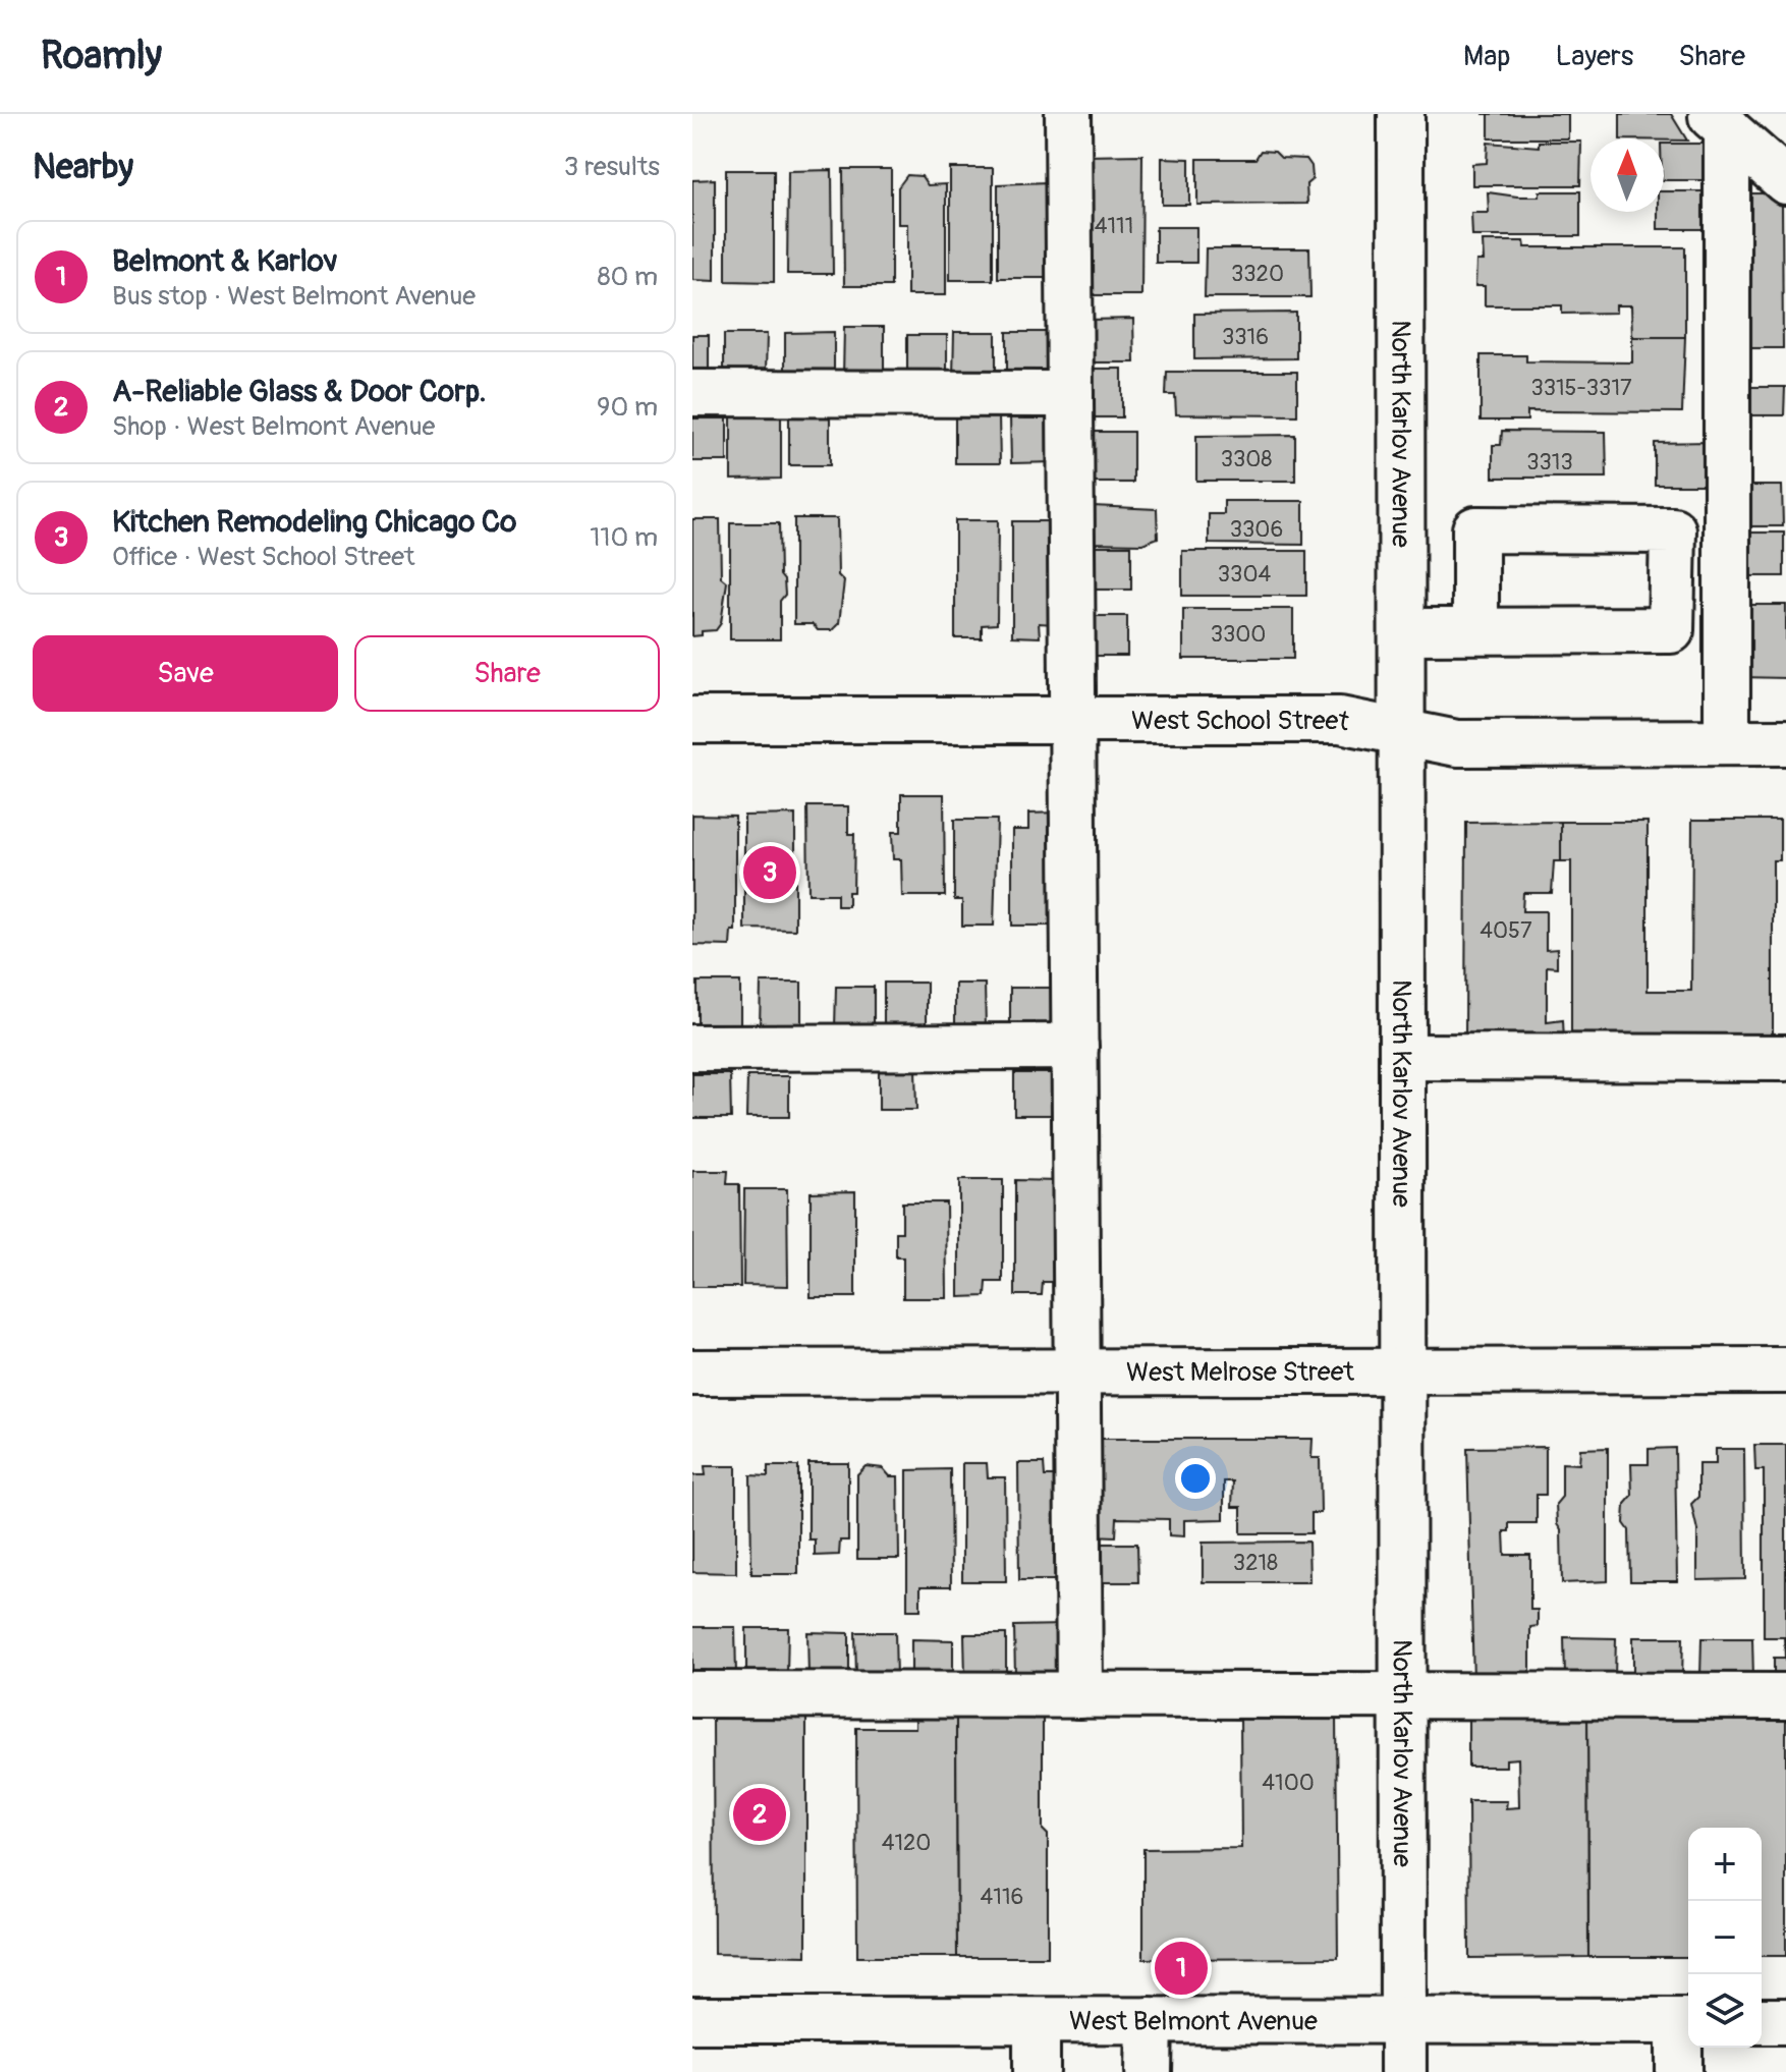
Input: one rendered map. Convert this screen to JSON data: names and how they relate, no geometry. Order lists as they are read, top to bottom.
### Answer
{
  "streets": {
    "street": [
      "North Karlov Avenue",
      "West School Street",
      "West Melrose Street",
      "West Belmont Avenue"
    ]
  },
  "crossings": [
    ["North Karlov Avenue", "West School Street"],
    ["North Karlov Avenue", "West Melrose Street"],
    ["North Karlov Avenue", "West Belmont Avenue"]
  ],
  "house_numbers": [
    "4111",
    "3320",
    "3316",
    "3315-3317",
    "3308",
    "3313",
    "3306",
    "3304",
    "3300",
    "4057",
    "3218",
    "4100",
    "4120",
    "4116"
  ],
  "north": "top",
  "page": {
    "header": "Roamly",
    "nav": ["Map", "Layers", "Share"],
    "heading": ["Nearby", "3 results"],
    "list": [
      {
        "mark": "1",
        "name": "Belmont & Karlov",
        "note": "Bus stop · West Belmont Avenue",
        "value": "80 m"
      },
      {
        "mark": "2",
        "name": "A-Reliable Glass & Door Corp.",
        "note": "Shop · West Belmont Avenue",
        "value": "90 m"
      },
      {
        "mark": "3",
        "name": "Kitchen Remodeling Chicago Co",
        "note": "Office · West School Street",
        "value": "110 m"
      }
    ],
    "buttons": ["Save", "Share"],
    "pins": ["3", "2", "1"],
    "map_buttons": ["+", "−"]
  }
}
